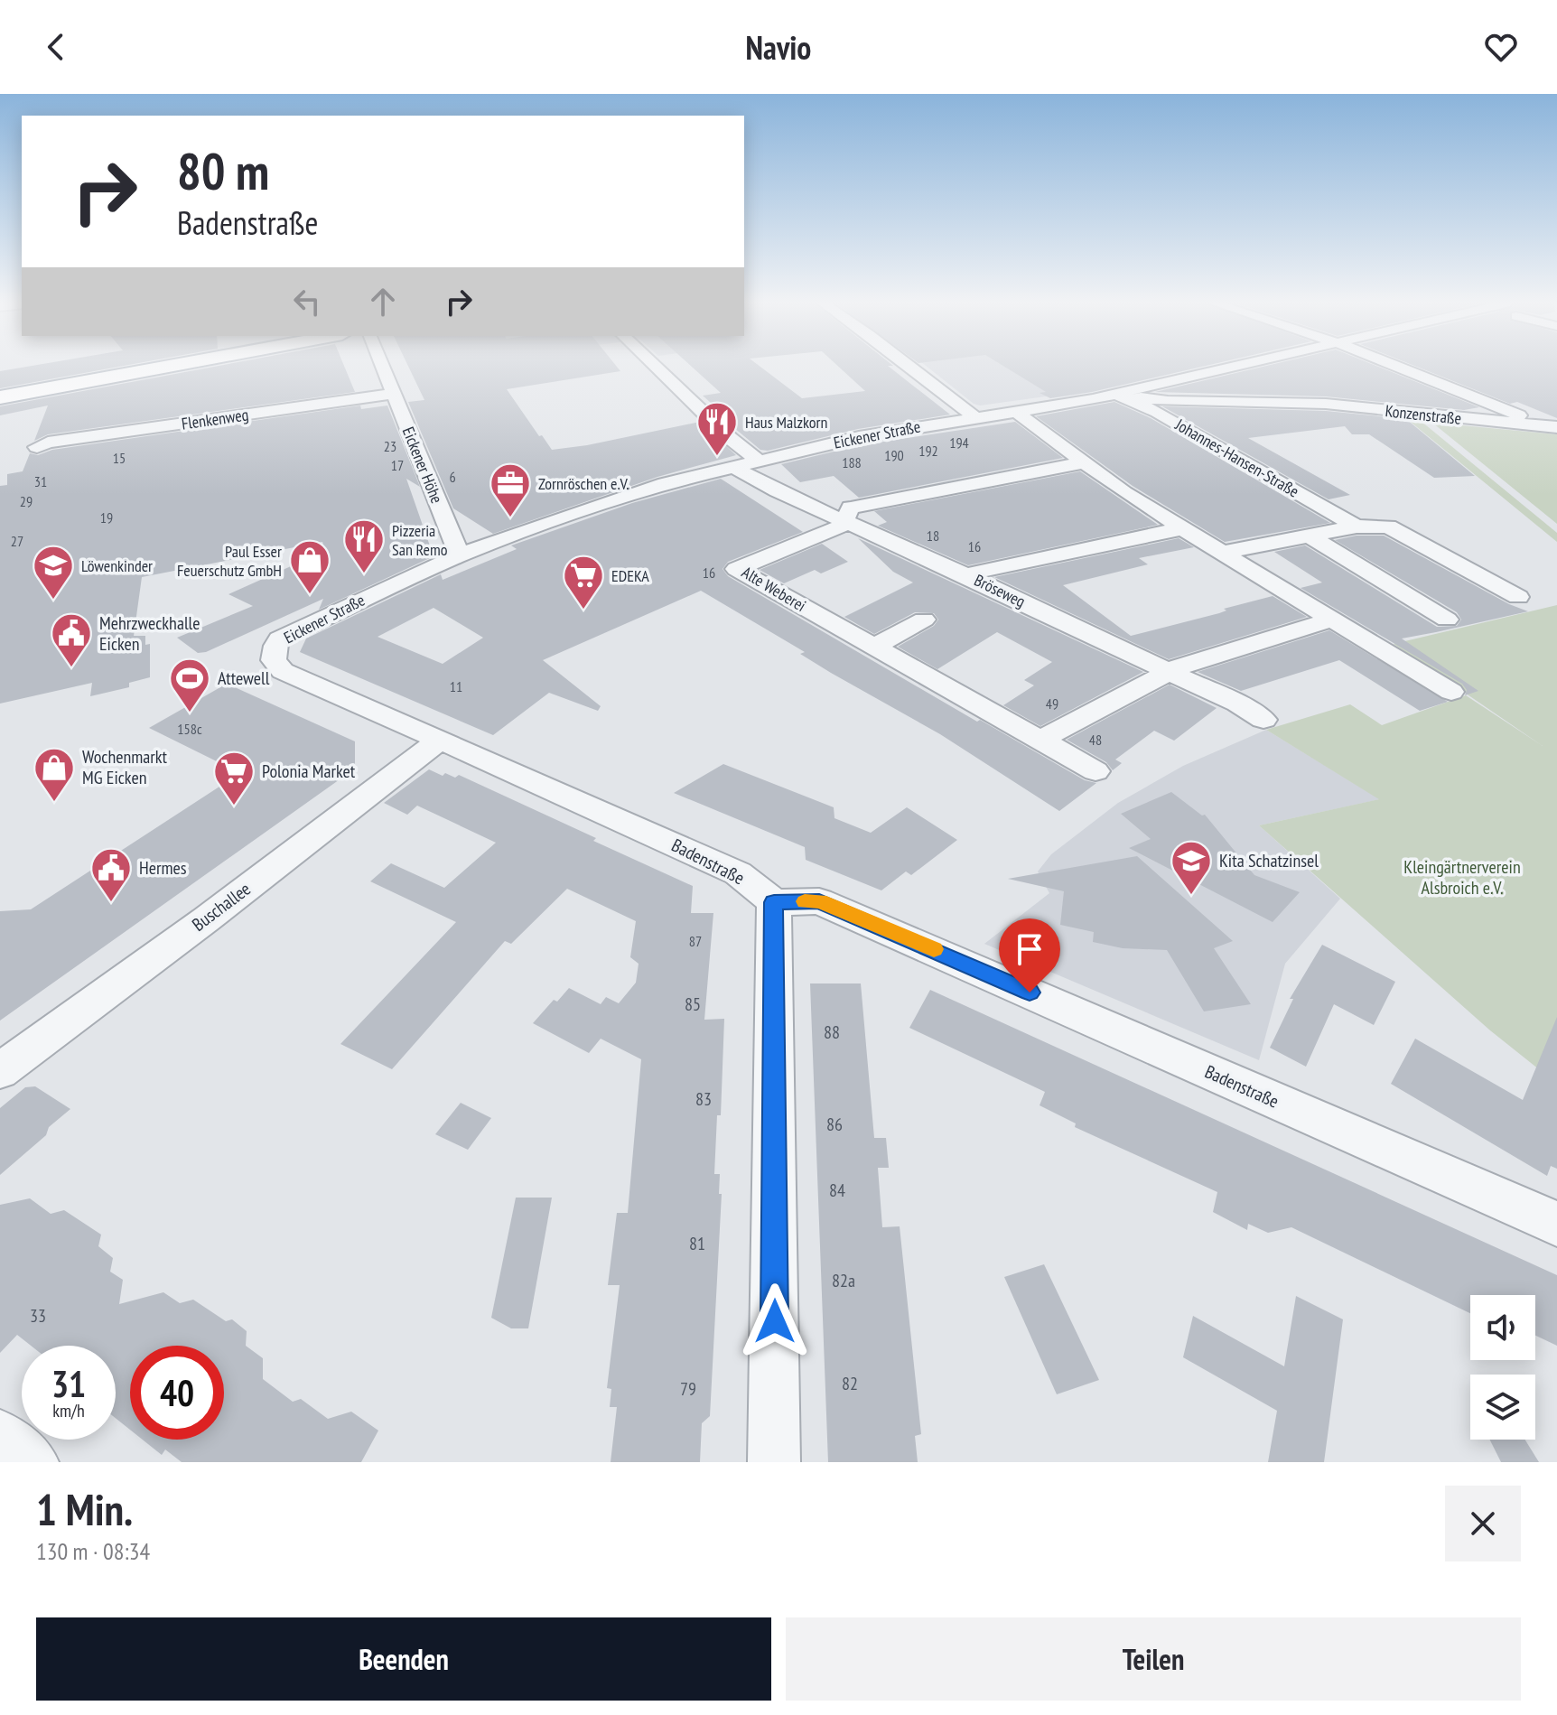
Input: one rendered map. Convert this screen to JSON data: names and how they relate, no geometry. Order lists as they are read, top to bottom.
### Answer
{
  "streets": {
    "street": [
      "Konzenstraße",
      "Flenkenweg",
      "Eickener Straße",
      "Johannes-Hansen-Straße",
      "Eickener Höhe",
      "Alte Weberei",
      "Bröseweg",
      "Badenstraße",
      "Buschallee"
    ]
  },
  "crossings": [
    ["Konzenstraße", "Eickener Straße"],
    ["Konzenstraße", "Johannes-Hansen-Straße"],
    ["Flenkenweg", "Eickener Höhe"],
    ["Eickener Straße", "Johannes-Hansen-Straße"],
    ["Eickener Straße", "Eickener Höhe"],
    ["Eickener Straße", "Bröseweg"],
    ["Eickener Straße", "Badenstraße"],
    ["Alte Weberei", "Bröseweg"],
    ["Badenstraße", "Buschallee"]
  ],
  "parks": ["Kleingärtnerverein Alsbroich e.V."],
  "places": {
    "restaurant": ["Haus Malzkorn", "Pizzeria San Remo"],
    "office": ["Zornröschen e.V."],
    "shop": ["Paul Esser Feuerschutz GmbH", "Wochenmarkt MG Eicken"],
    "school or university": ["Löwenkinder", "Kita Schatzinsel"],
    "supermarket": ["EDEKA", "Polonia Market"],
    "public building": ["Mehrzweckhalle Eicken", "Hermes"],
    "sports": ["Attewell"]
  },
  "house_numbers": [
    "194",
    "23",
    "192",
    "190",
    "15",
    "188",
    "17",
    "6",
    "31",
    "29",
    "19",
    "18",
    "27",
    "16",
    "16",
    "11",
    "49",
    "158c",
    "48",
    "87",
    "85",
    "88",
    "83",
    "86",
    "84",
    "81",
    "82a",
    "33",
    "82",
    "79"
  ],
  "page": {
    "header": "Navio",
    "turn": ["80 m", "Badenstraße"],
    "speed": "31 km/h",
    "limit": "40",
    "heading": ["1 Min.", "130 m · 08:34"],
    "buttons": ["Beenden", "Teilen"]
  }
}
